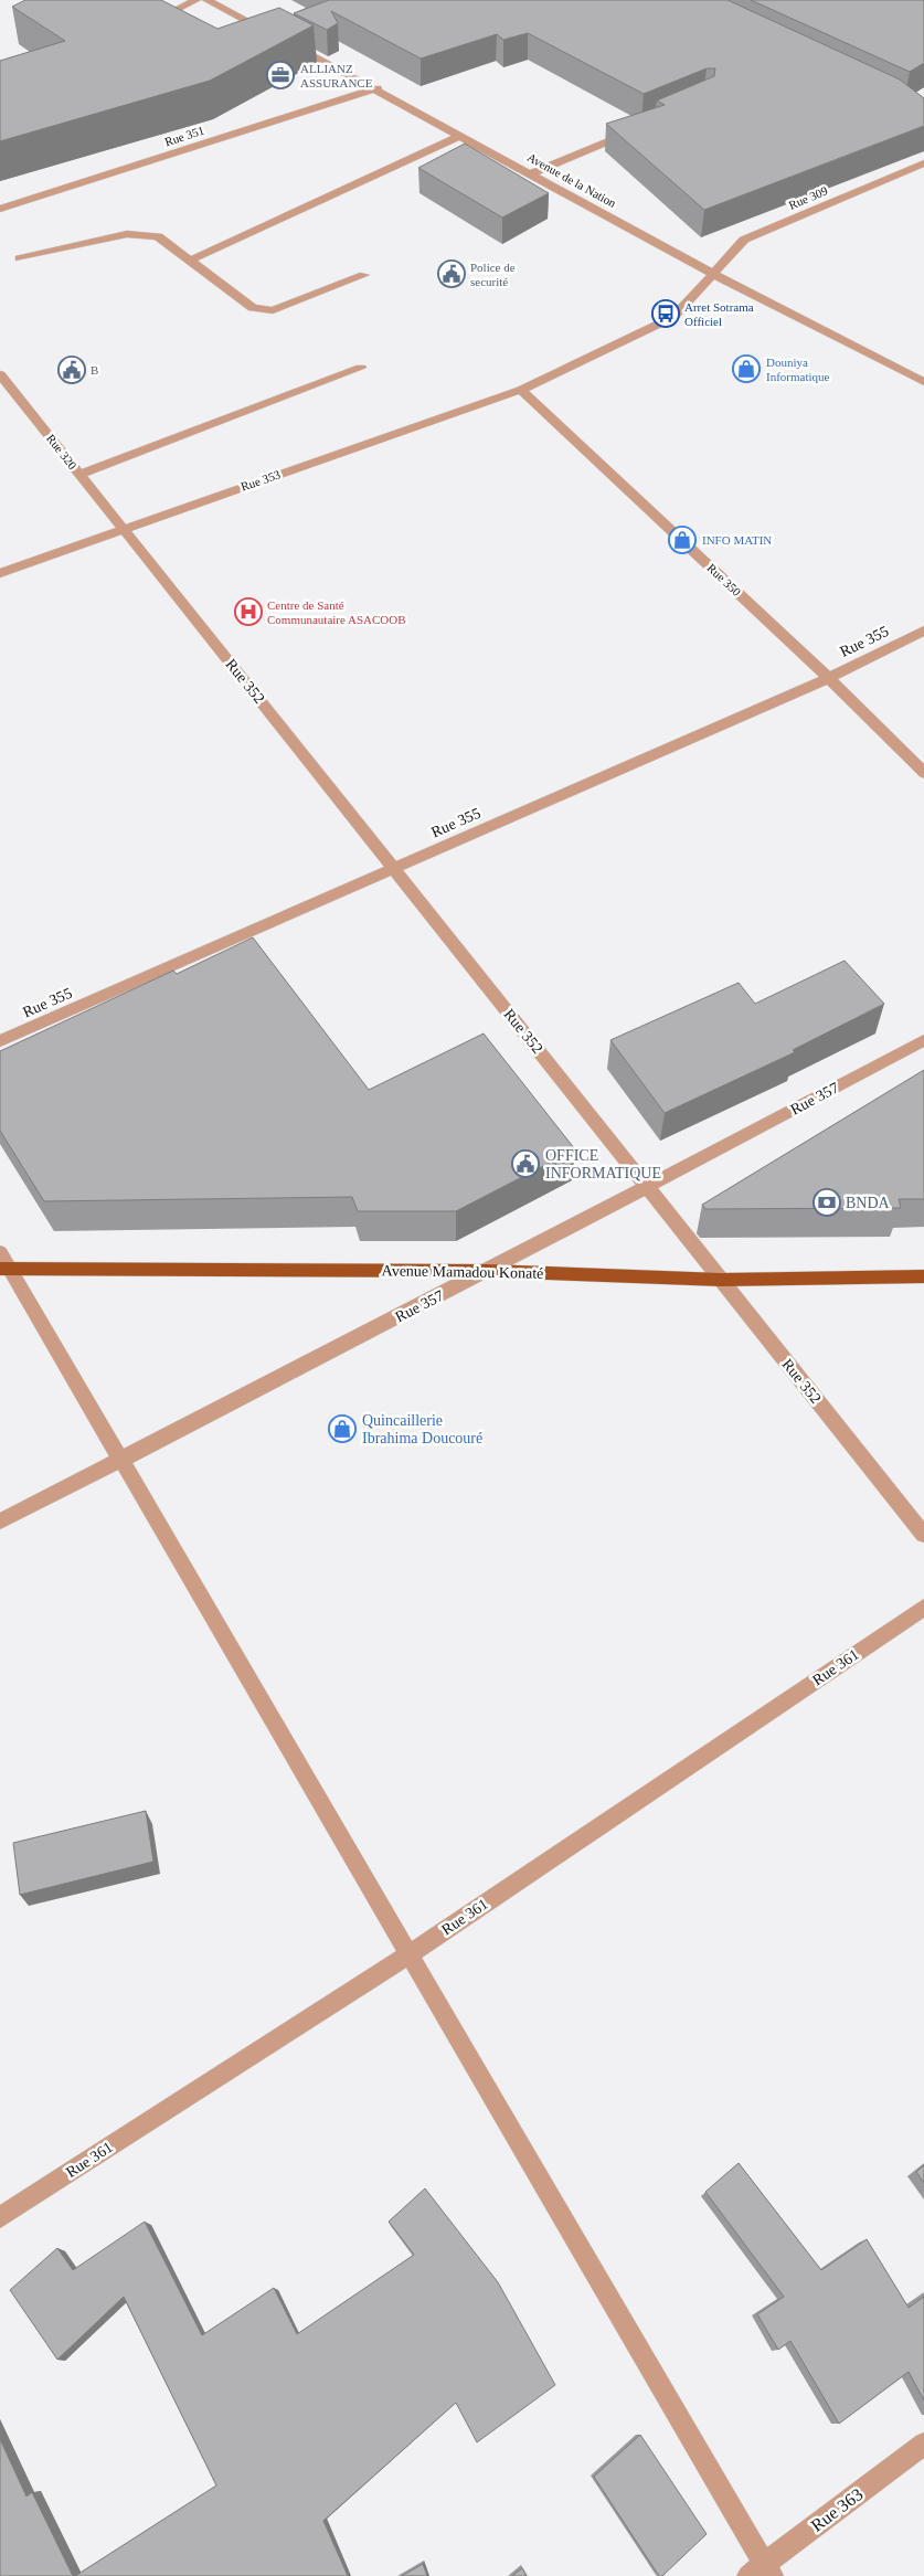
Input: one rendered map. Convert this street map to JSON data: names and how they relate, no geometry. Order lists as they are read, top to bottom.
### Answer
{
  "streets": {
    "main road": ["Avenue Mamadou Konaté"],
    "street": [
      "Rue 351",
      "Avenue de la Nation",
      "Rue 309",
      "Rue 320",
      "Rue 353",
      "Rue 350",
      "Rue 355",
      "Rue 352",
      "Rue 357",
      "Rue 361",
      "Rue 363"
    ]
  },
  "crossings": [
    ["Rue 351", "Avenue de la Nation"],
    ["Avenue de la Nation", "Rue 309"],
    ["Rue 309", "Rue 353"],
    ["Rue 309", "Rue 350"],
    ["Rue 320", "Rue 353"],
    ["Rue 320", "Rue 352"],
    ["Rue 353", "Rue 350"],
    ["Rue 353", "Rue 352"],
    ["Rue 350", "Rue 355"],
    ["Rue 355", "Rue 352"],
    ["Rue 352", "Rue 357"],
    ["Rue 352", "Avenue Mamadou Konaté"],
    ["Rue 357", "Avenue Mamadou Konaté"]
  ],
  "places": {
    "office": ["ALLIANZ ASSURANCE"],
    "public building": ["Police de securité", "B", "OFFICE INFORMATIQUE"],
    "bus stop": ["Arret Sotrama Officiel"],
    "shop": ["Douniya Informatique", "INFO MATIN", "Quincaillerie Ibrahima Doucouré"],
    "hospital": ["Centre de Santé Communautaire ASACOOB"],
    "bank": ["BNDA"]
  }
}
